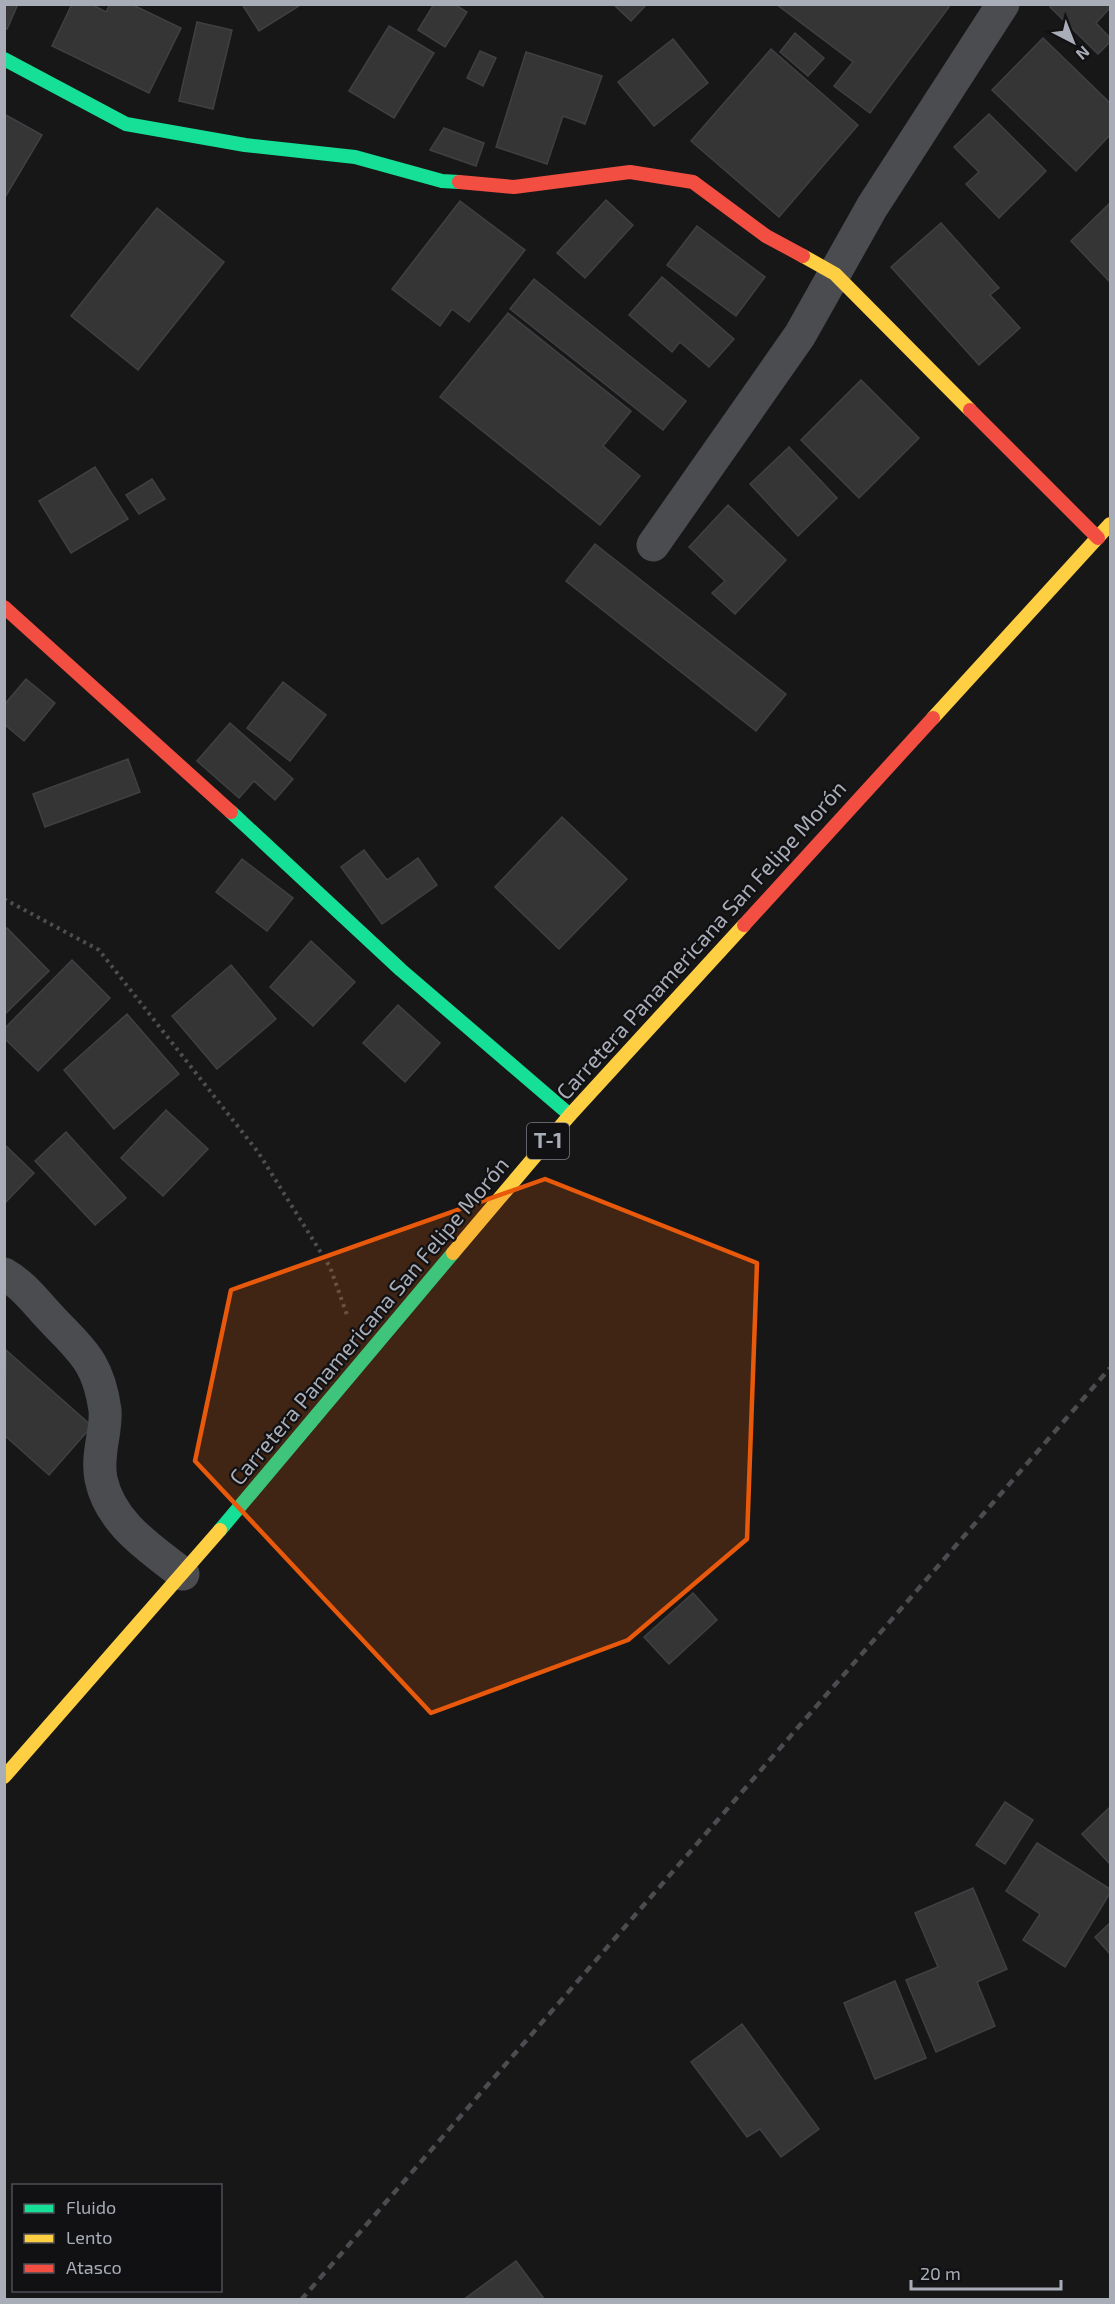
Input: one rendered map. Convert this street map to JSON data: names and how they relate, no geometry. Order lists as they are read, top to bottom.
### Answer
{
  "streets": {
    "street": ["Carretera Panamericana San Felipe Morón", "T-1"]
  },
  "legend": ["Fluido", "Lento", "Atasco"],
  "scale_bar": "20 m",
  "north": "bottom right"
}
